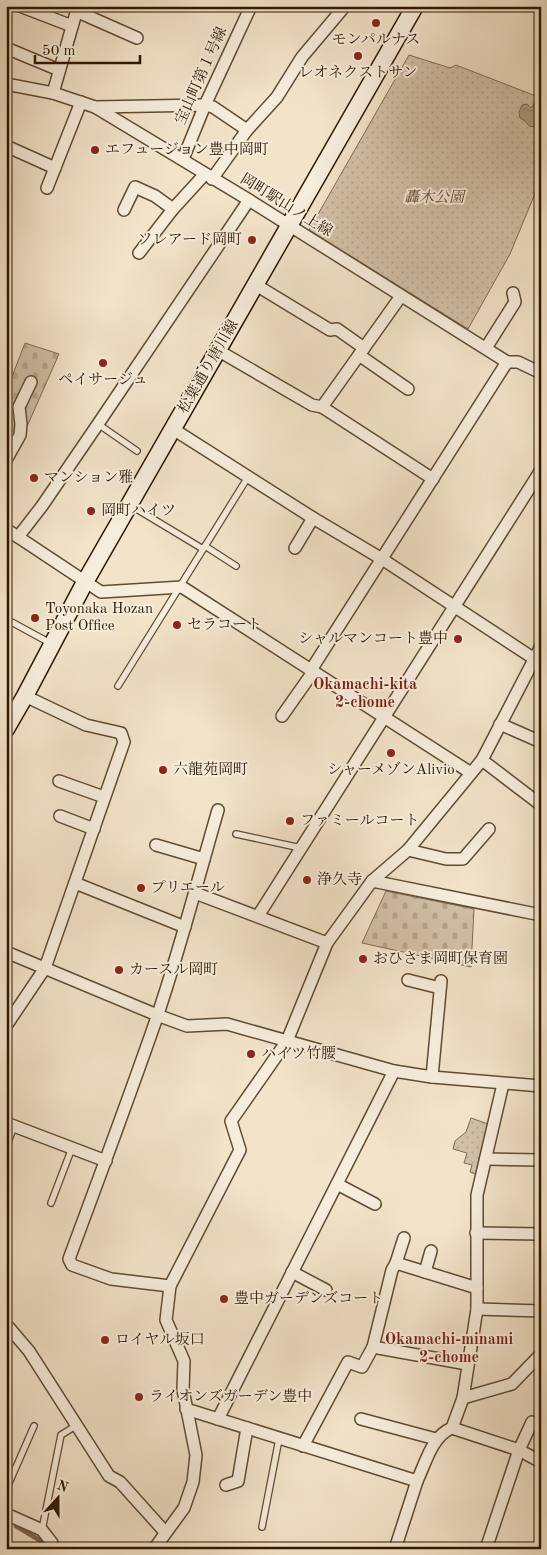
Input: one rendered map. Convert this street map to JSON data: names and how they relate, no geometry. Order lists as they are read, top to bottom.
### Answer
{
  "streets": {
    "street": ["宝山町第１号線", "岡町駅山ノ上線", "松葉通り唐川線"]
  },
  "crossings": [
    ["宝山町第１号線", "岡町駅山ノ上線"],
    ["岡町駅山ノ上線", "松葉通り唐川線"]
  ],
  "districts": ["Okamachi-kita 2-chome", "Okamachi-minami 2-chome"],
  "parks": ["轟木公園"],
  "places": [
    "モンパルナス",
    "レオネクストサン",
    "エフュージョン豊中岡町",
    "ソレアード岡町",
    "ペイサージュ",
    "マンション雅",
    "岡町ハイツ",
    "Toyonaka Hozan Post Office",
    "セラコート",
    "シャルマンコート豊中",
    "シャーメゾンAlivio",
    "六龍苑岡町",
    "ファミールコート",
    "浄久寺",
    "プリエール",
    "おひさま岡町保育園",
    "カースル岡町",
    "ハイツ竹腰",
    "豊中ガーデンズコート",
    "ロイヤル坂口",
    "ライオンズガーデン豊中"
  ],
  "scale_bar": "50 m",
  "north": "top"
}
